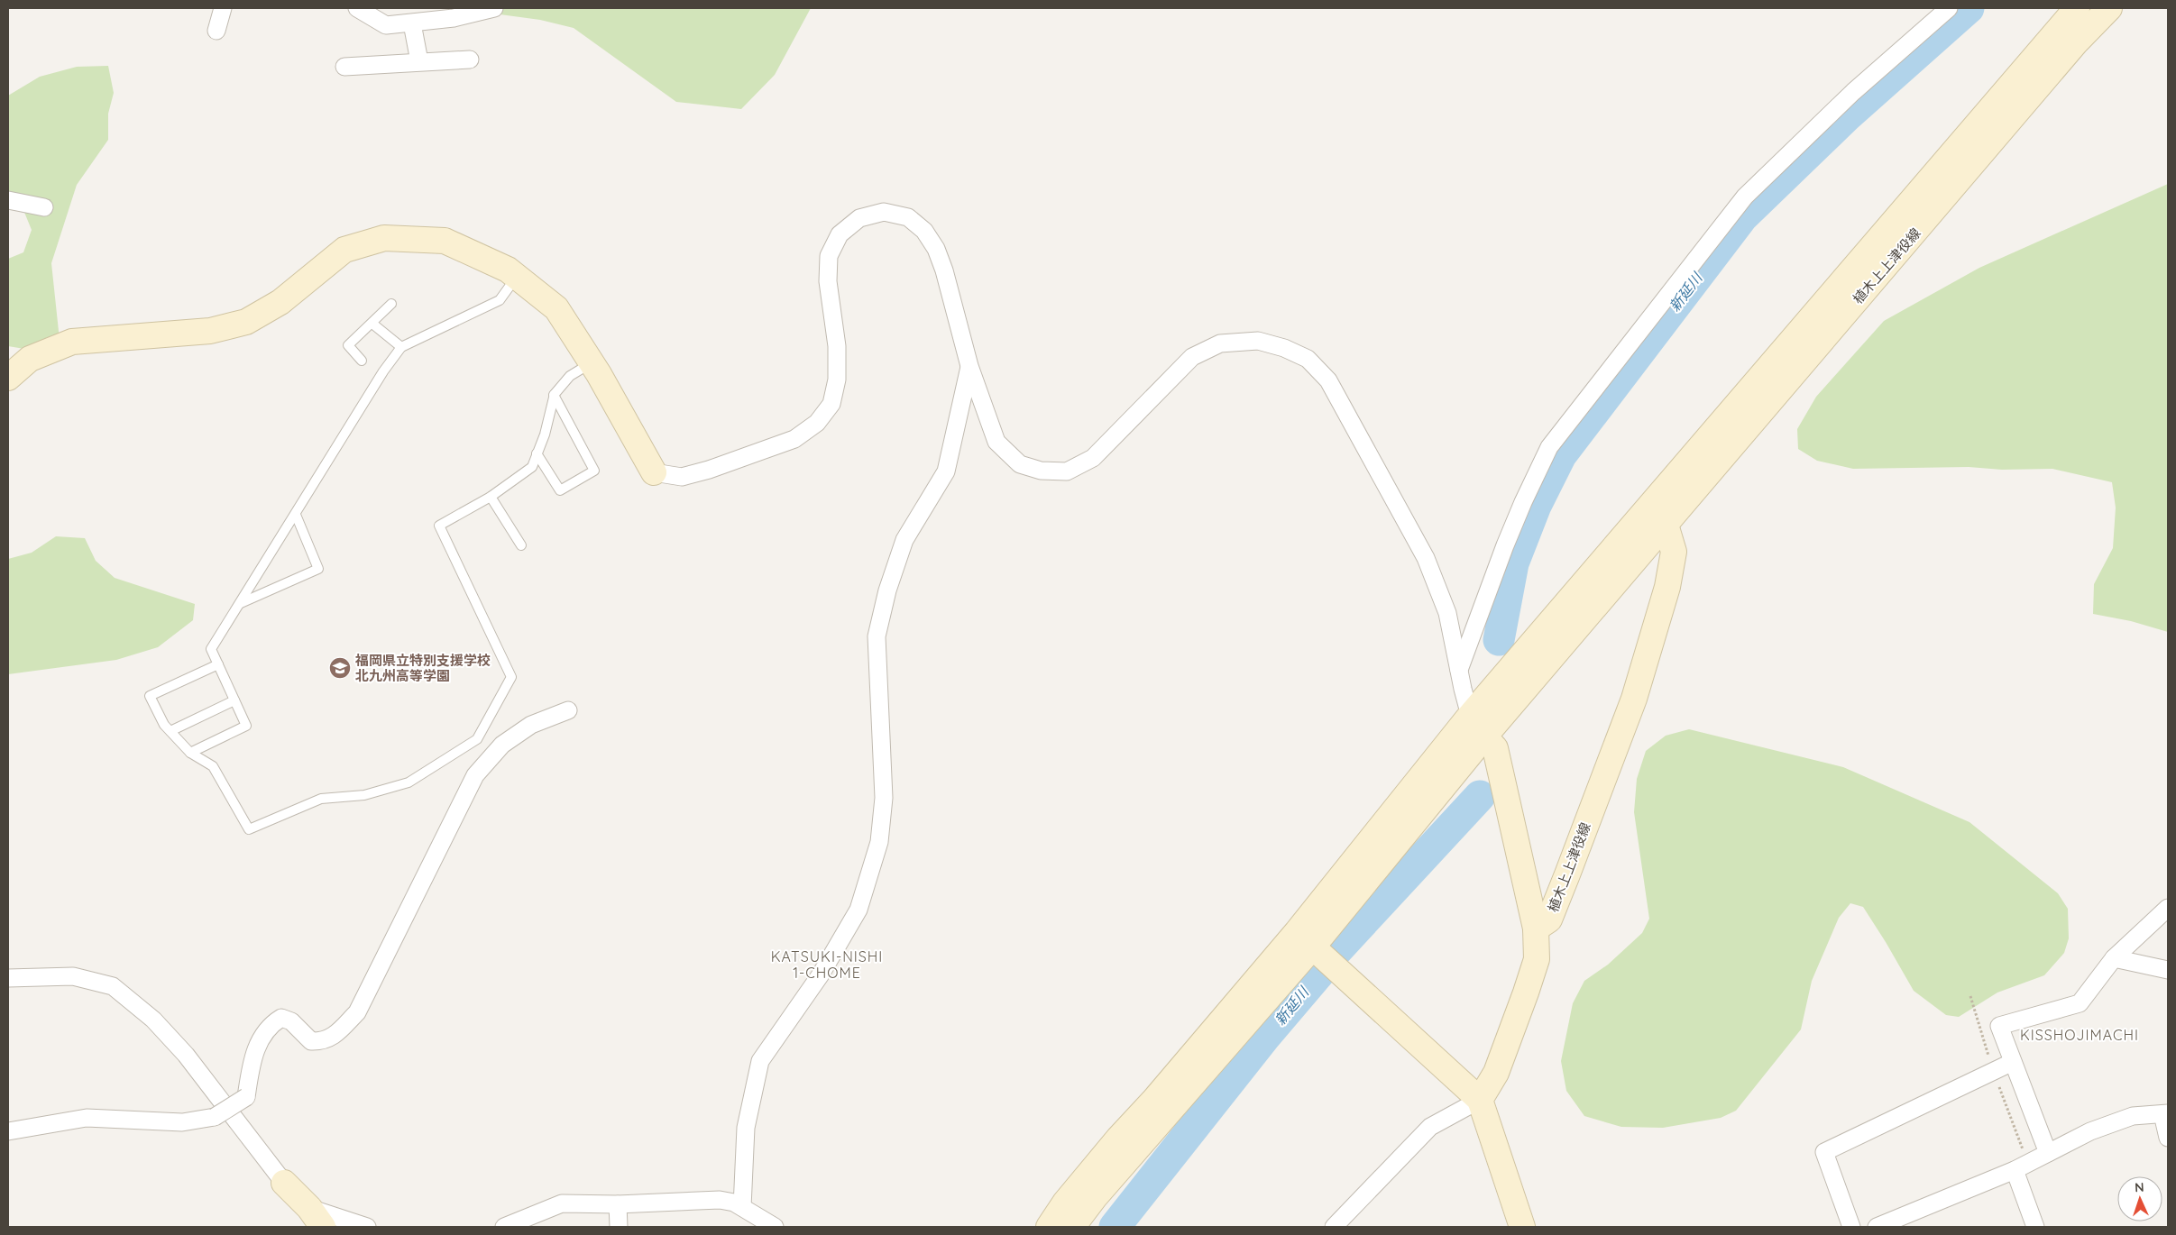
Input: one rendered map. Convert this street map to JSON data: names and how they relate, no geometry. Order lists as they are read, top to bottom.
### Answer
{
  "streets": {
    "street": ["植木上上津役線"]
  },
  "districts": ["KATSUKI-NISHI 1-CHOME", "KISSHOJIMACHI"],
  "water": ["新延川"],
  "places": {
    "school or university": ["福岡県立特別支援学校 北九州高等学園"]
  },
  "north": "top"
}
